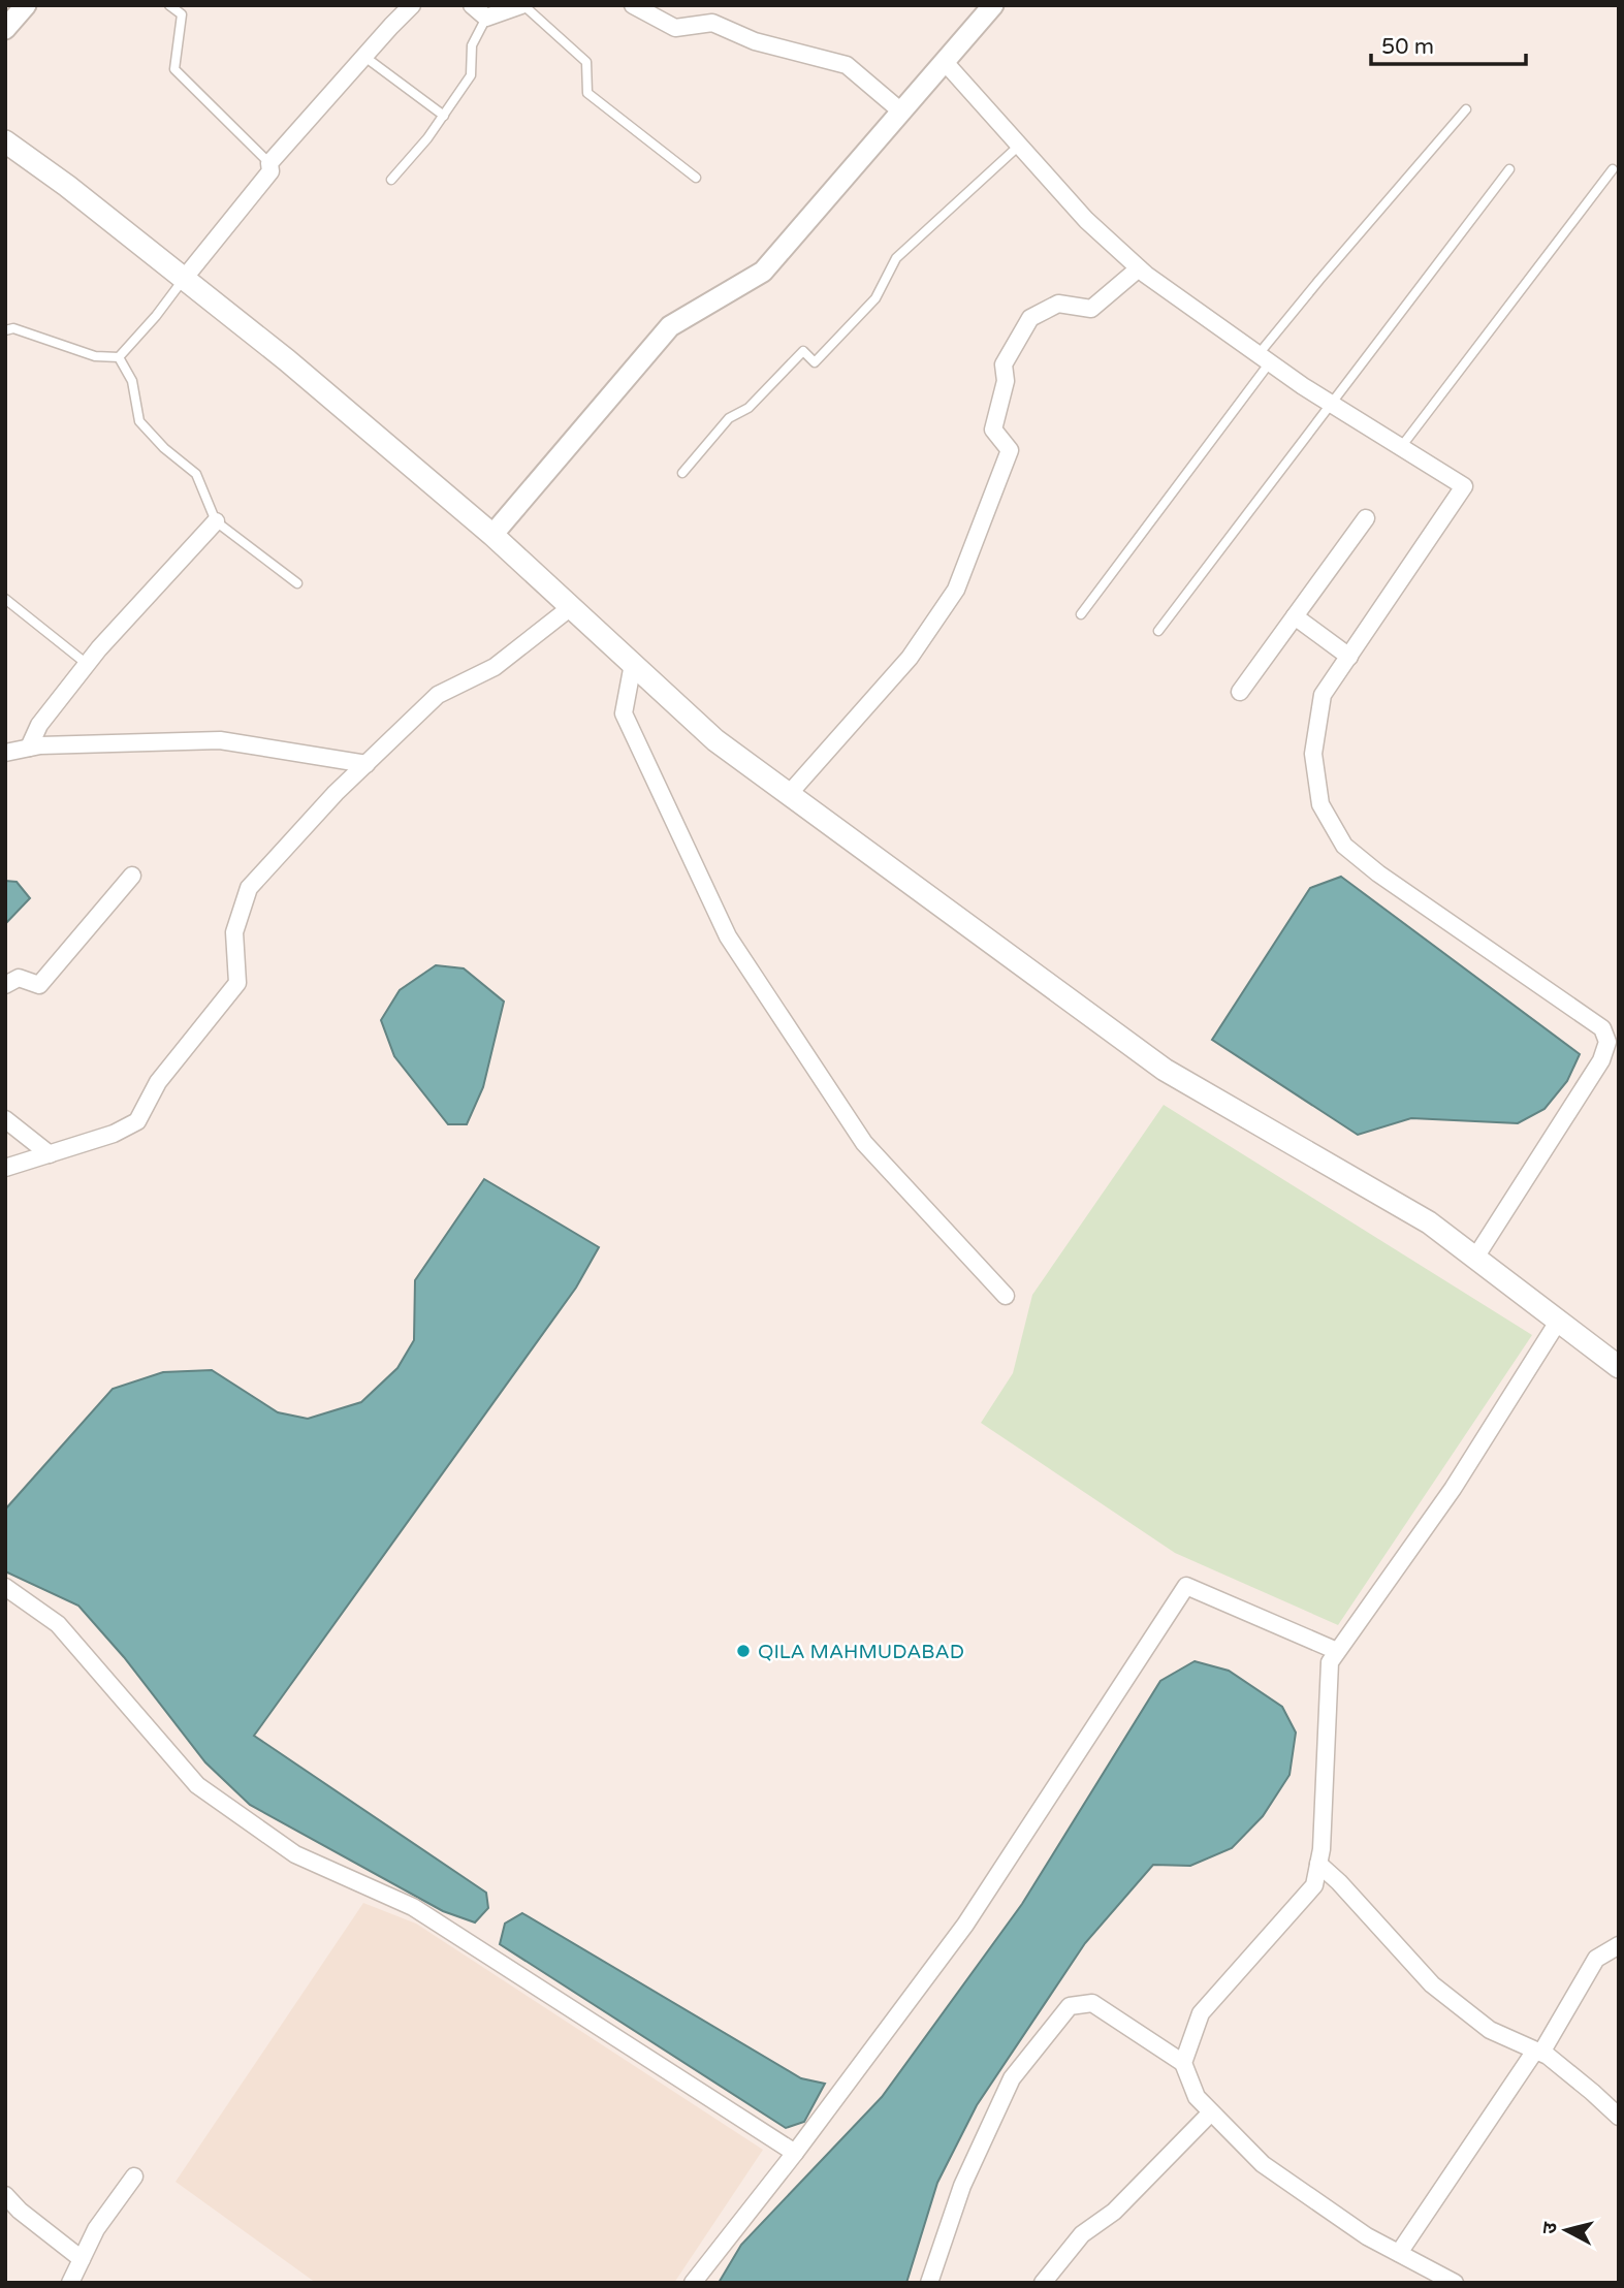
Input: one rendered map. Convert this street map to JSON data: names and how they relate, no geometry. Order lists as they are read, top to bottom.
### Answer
{
  "places": ["QILA MAHMUDABAD"],
  "scale_bar": "50 m",
  "north": "left"
}
